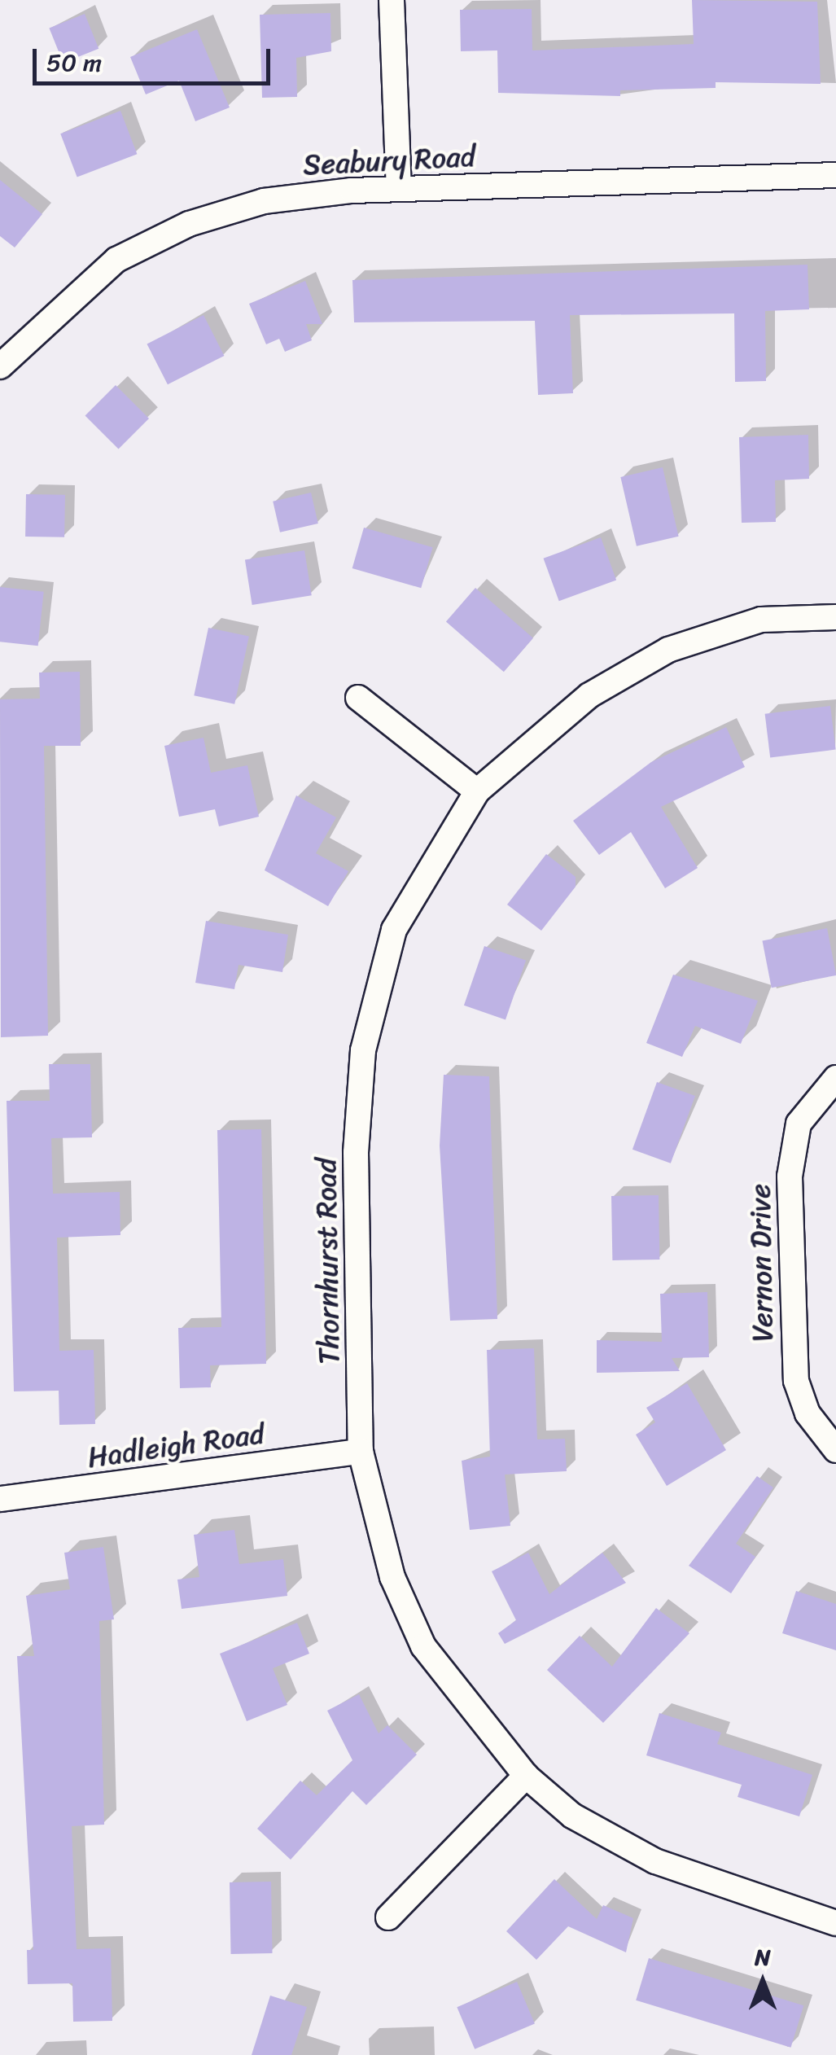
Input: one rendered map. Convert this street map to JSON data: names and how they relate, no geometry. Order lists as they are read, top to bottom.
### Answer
{
  "streets": {
    "street": [
      "Seabury Road",
      "Thornhurst Road",
      "Vernon Drive",
      "Hadleigh Road"
    ]
  },
  "crossings": [
    ["Thornhurst Road", "Hadleigh Road"]
  ],
  "scale_bar": "50 m",
  "north": "top"
}
